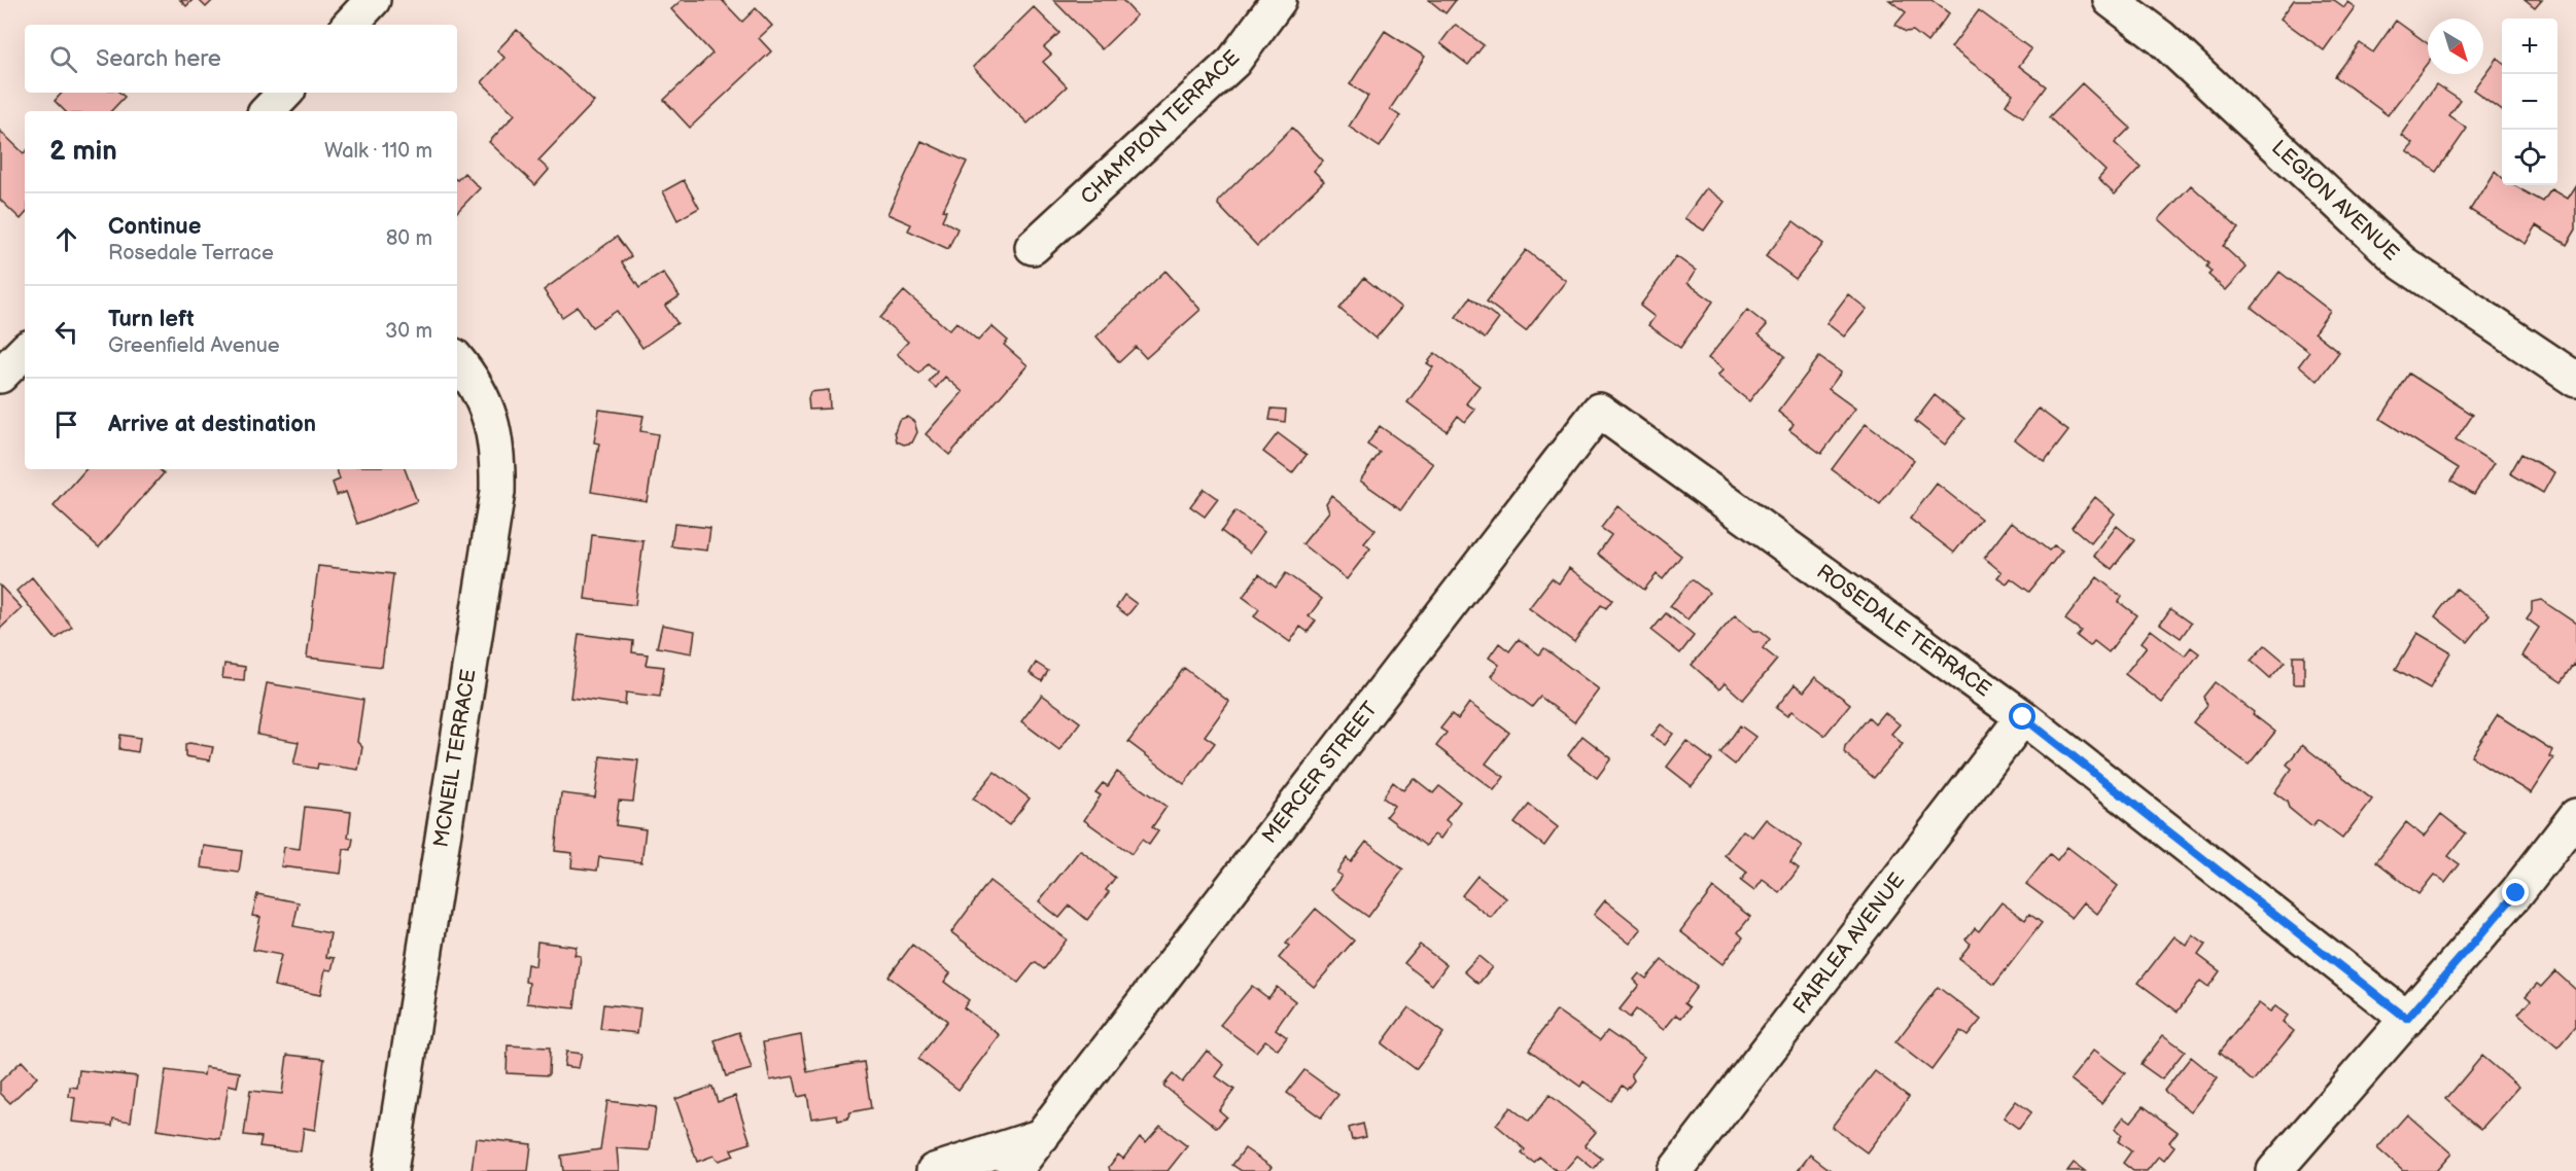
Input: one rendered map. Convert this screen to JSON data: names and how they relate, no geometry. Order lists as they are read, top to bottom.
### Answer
{
  "streets": {
    "street": [
      "CHAMPION TERRACE",
      "LEGION AVENUE",
      "ROSEDALE TERRACE",
      "MCNEIL TERRACE",
      "MERCER STREET",
      "FAIRLEA AVENUE"
    ]
  },
  "crossings": [
    ["ROSEDALE TERRACE", "MERCER STREET"],
    ["ROSEDALE TERRACE", "FAIRLEA AVENUE"]
  ],
  "north": "bottom right",
  "page": {
    "map_buttons": ["+", "−"],
    "search": "Search here",
    "heading": ["2 min", "Walk · 110 m"],
    "list": [
      ["Continue", "Rosedale Terrace", "80 m"],
      ["Turn left", "Greenfield Avenue", "30 m"],
      "Arrive at destination"
    ]
  }
}
